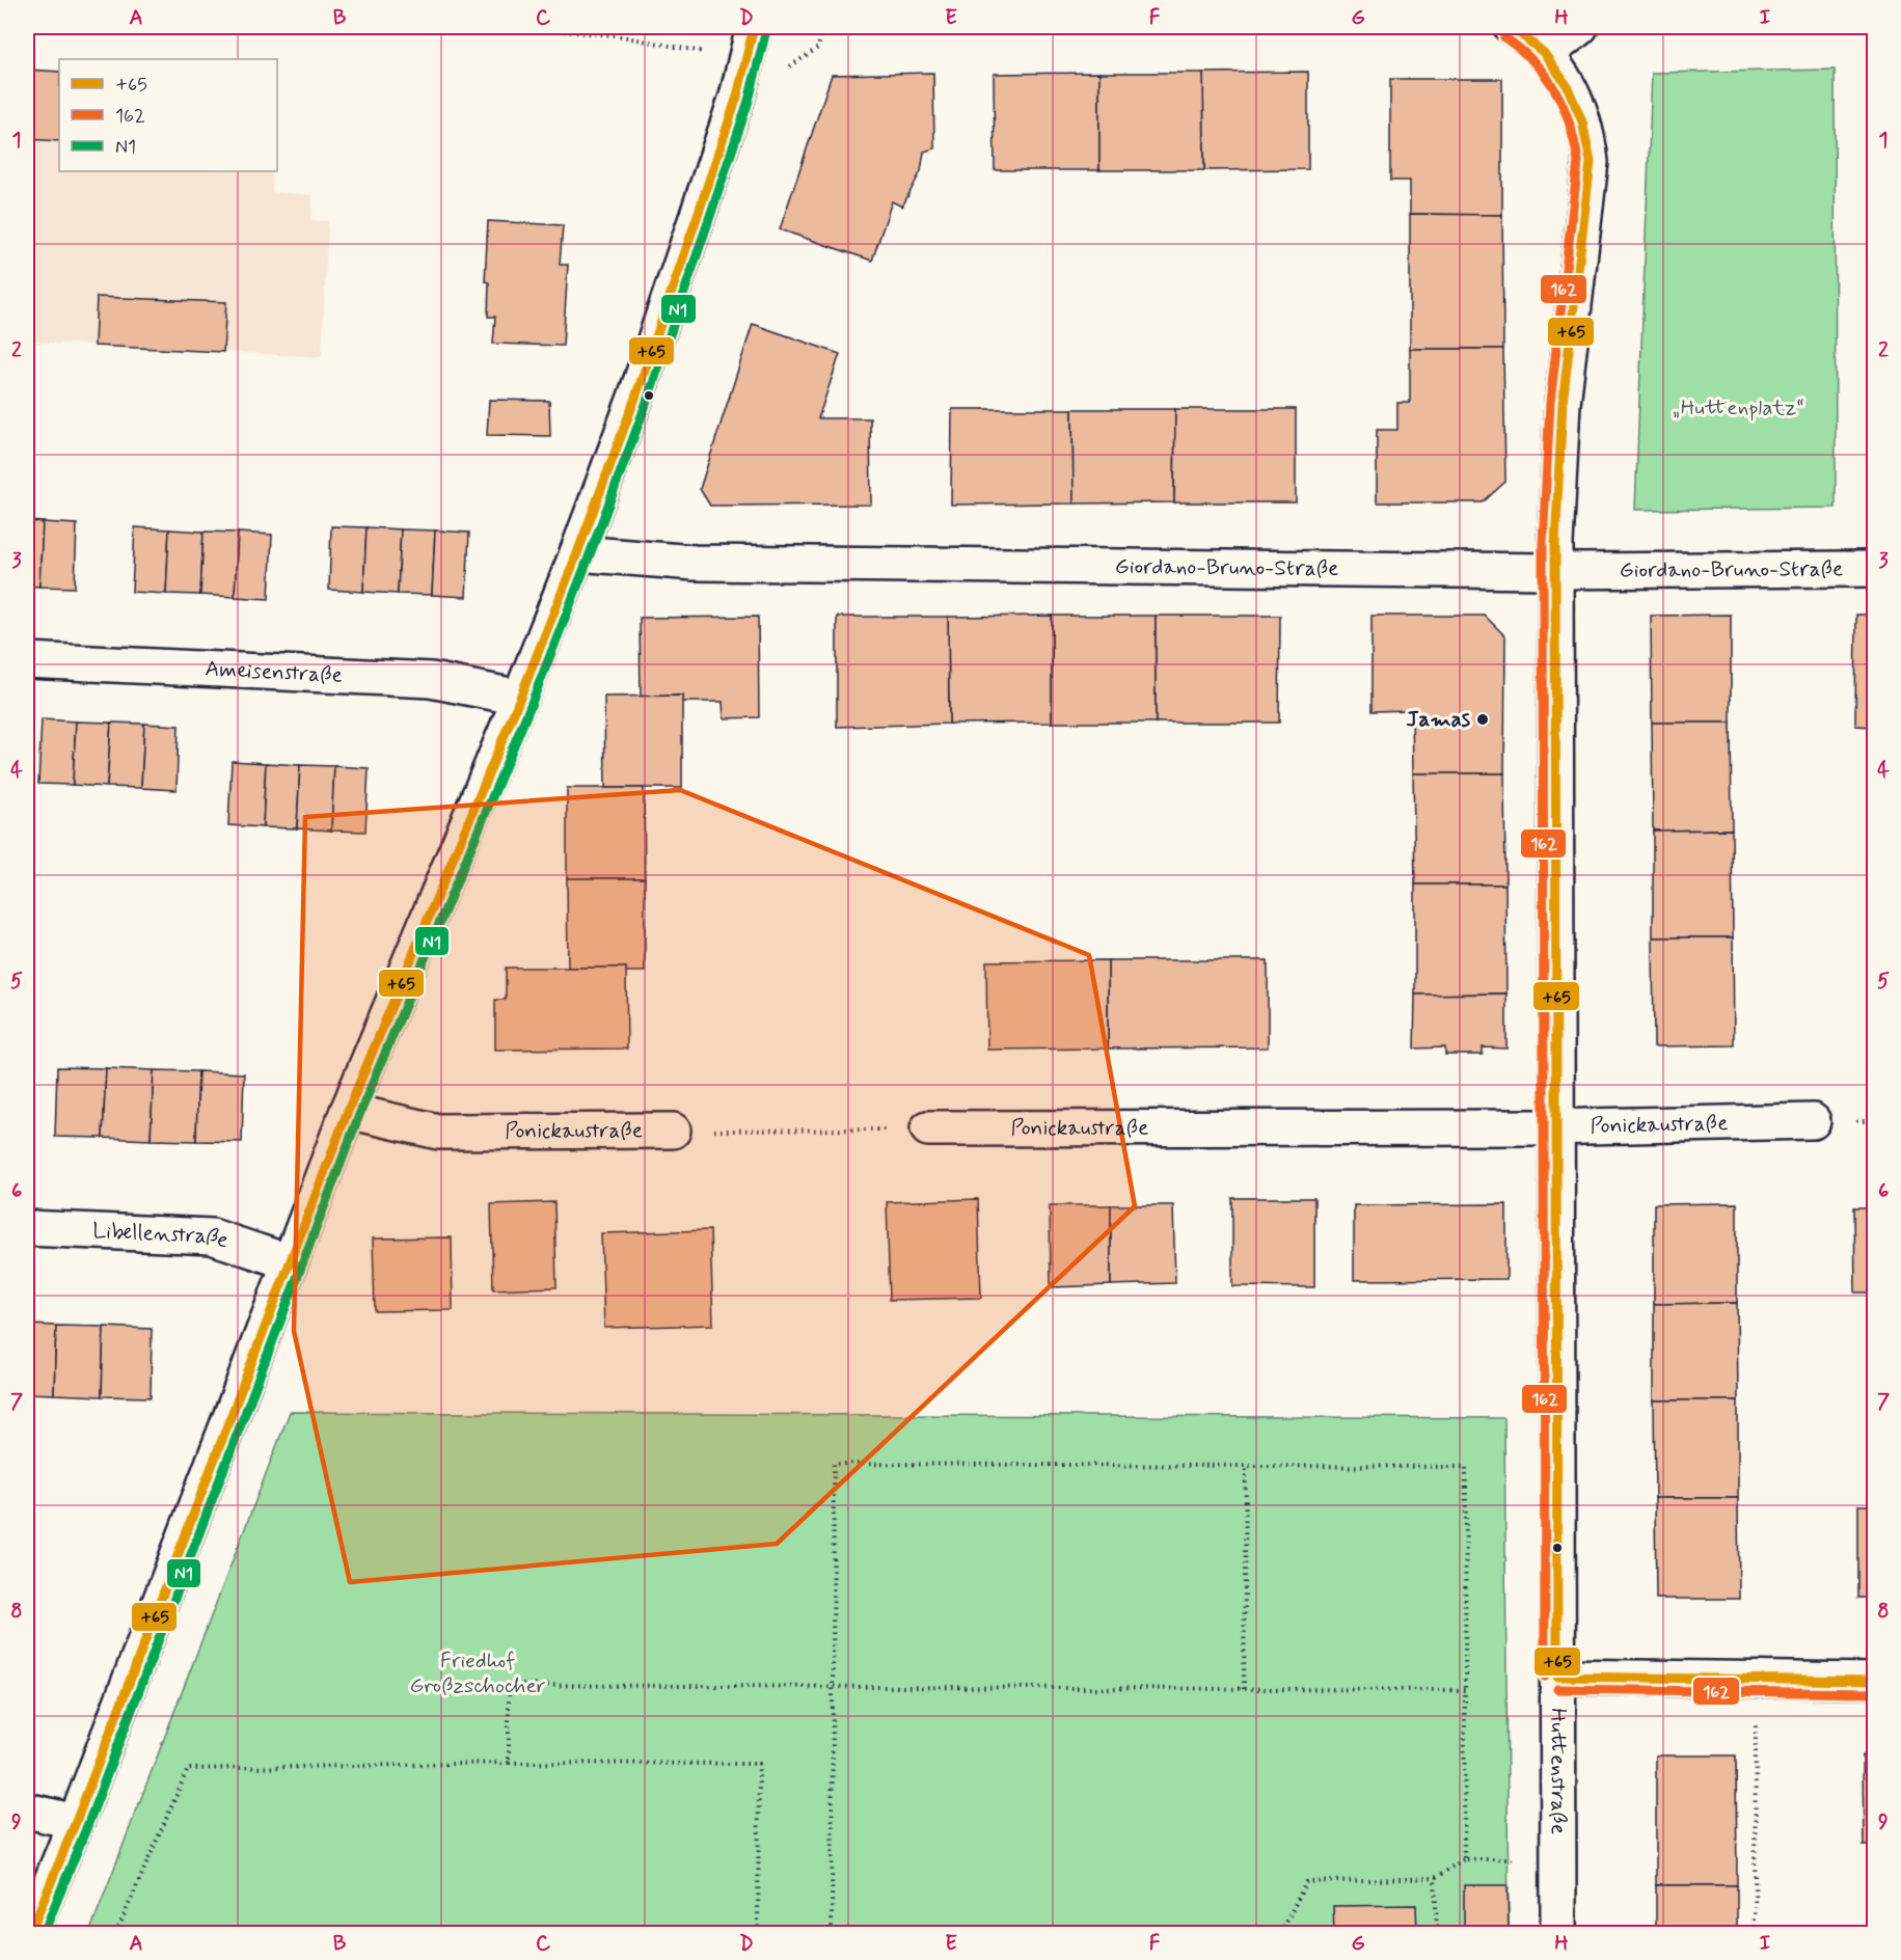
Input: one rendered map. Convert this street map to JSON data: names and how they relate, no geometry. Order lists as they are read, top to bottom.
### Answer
{
  "streets": {
    "street": [
      "Giordano-Bruno-Straße",
      "Ameisenstraße",
      "Ponickaustraße",
      "Libellenstraße",
      "Huttenstraße"
    ]
  },
  "crossings": [
    ["Giordano-Bruno-Straße", "Huttenstraße"],
    ["Ponickaustraße", "Huttenstraße"]
  ],
  "parks": ["„Huttenplatz“", "Friedhof Großzschocher"],
  "places": ["Jamas"],
  "lines": ["transit line +65", "transit line N1", "transit line 162"],
  "legend": ["+65", "162", "N1"],
  "grid": {
    "columns": [
      "A",
      "B",
      "C",
      "D",
      "E",
      "F",
      "G",
      "H",
      "I"
    ],
    "rows": [
      "1",
      "2",
      "3",
      "4",
      "5",
      "6",
      "7",
      "8",
      "9"
    ]
  }
}
